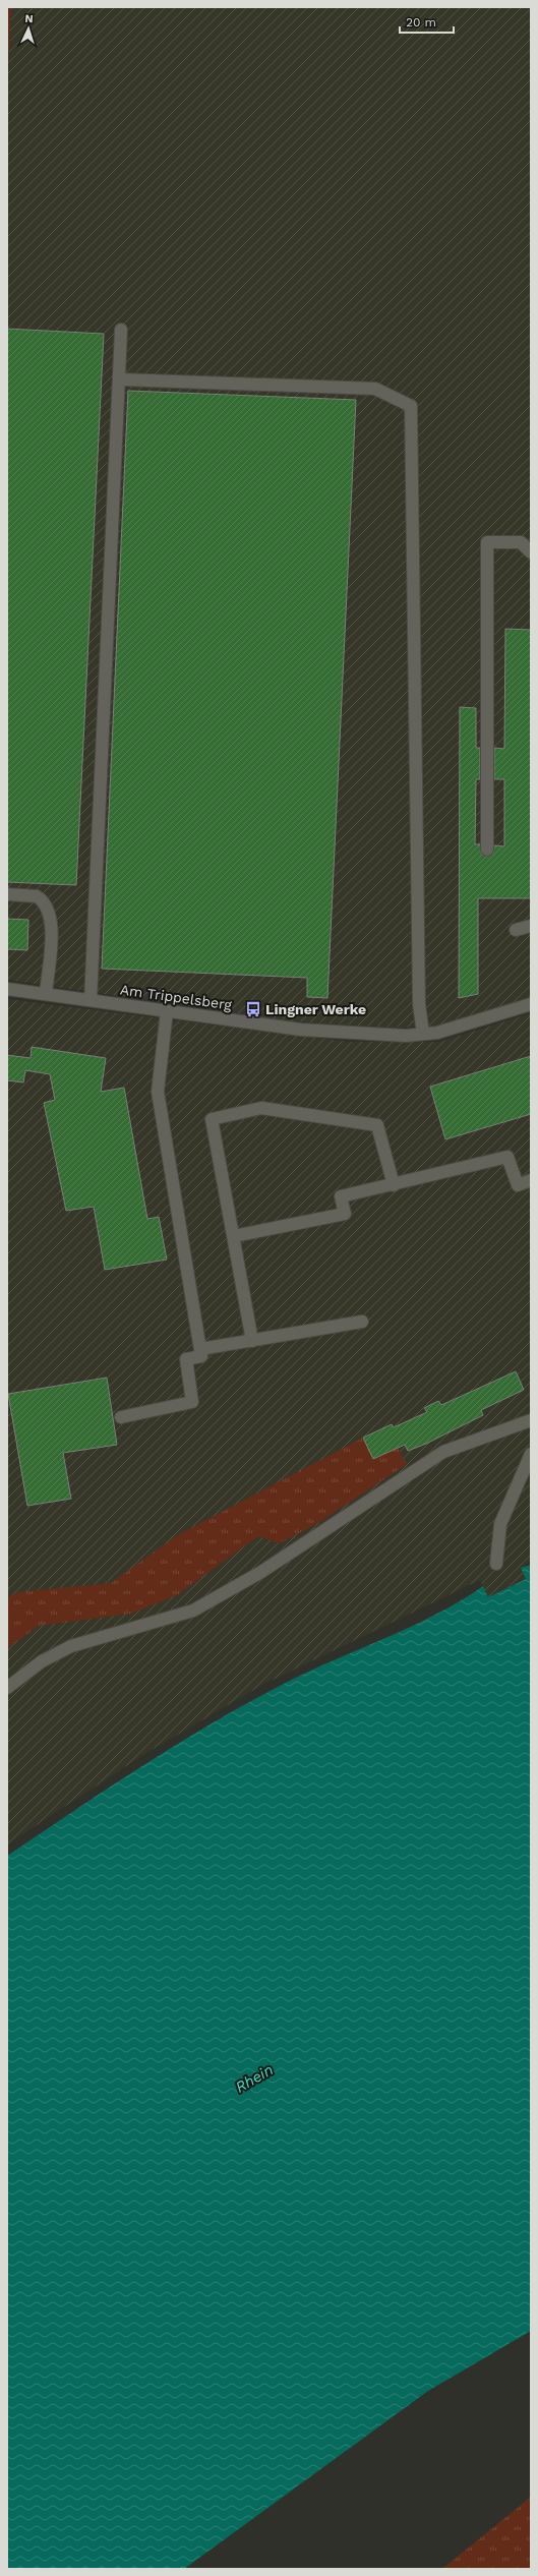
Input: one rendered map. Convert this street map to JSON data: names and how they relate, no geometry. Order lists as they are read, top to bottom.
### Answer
{
  "streets": {
    "street": ["Am Trippelsberg"]
  },
  "water": ["Rhein"],
  "places": {
    "bus stop": ["Lingner Werke"]
  },
  "scale_bar": "20 m",
  "north": "top"
}
